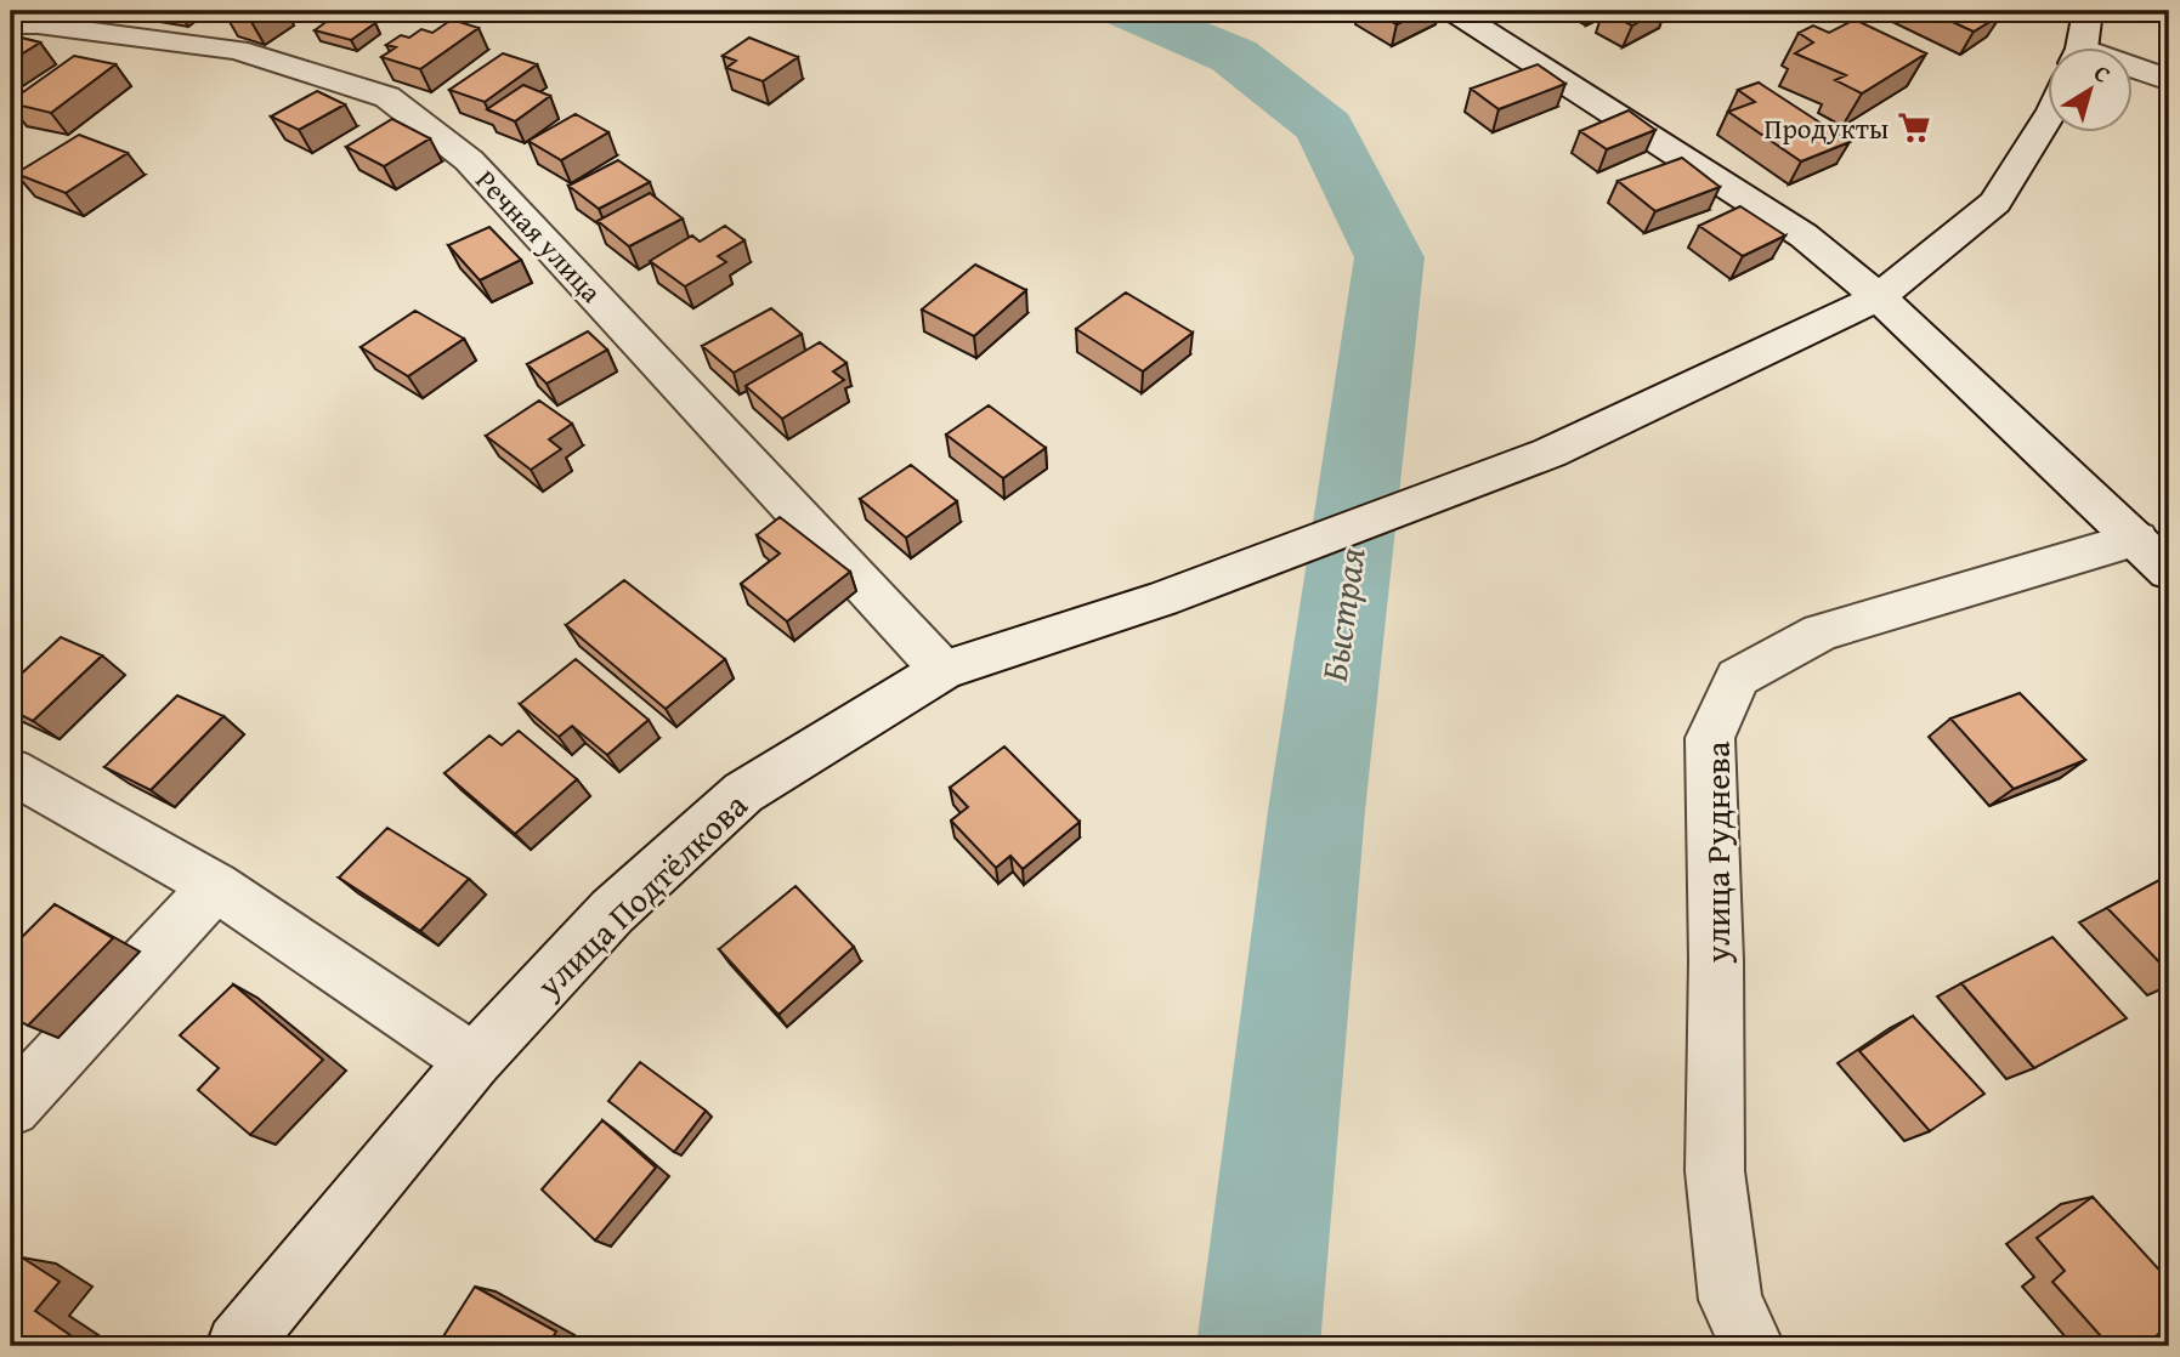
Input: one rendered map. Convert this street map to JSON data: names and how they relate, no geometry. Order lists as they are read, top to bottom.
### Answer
{
  "streets": {
    "street": ["Речная улица", "улица Руднева", "улица Подтёлкова"]
  },
  "crossings": [
    ["Речная улица", "улица Подтёлкова"],
    ["улица Руднева", "улица Подтёлкова"]
  ],
  "water": ["Быстрая"],
  "places": {
    "supermarket": ["Продукты"]
  },
  "north": "top right"
}
